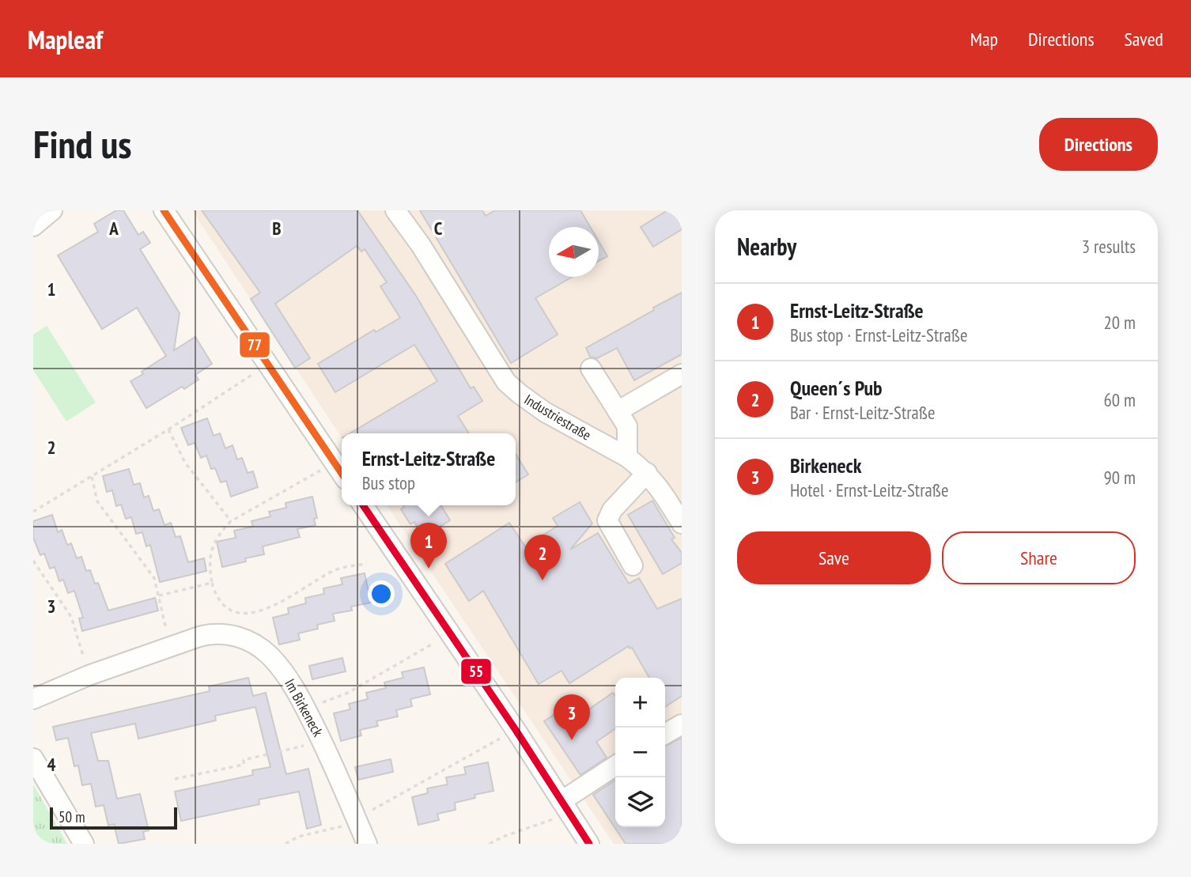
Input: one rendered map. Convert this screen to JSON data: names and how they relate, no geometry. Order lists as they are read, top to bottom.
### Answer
{
  "streets": {
    "street": ["Industriestraße", "Im Birkeneck"]
  },
  "lines": ["transit line 77", "transit line 55"],
  "scale_bar": "50 m",
  "north": "left",
  "page": {
    "header": "Mapleaf",
    "nav": ["Map", "Directions", "Saved"],
    "buttons": [
      "Directions",
      ["Save", "Share"]
    ],
    "title": "Find us",
    "heading": ["Nearby", "3 results"],
    "list": [
      {
        "mark": "1",
        "name": "Ernst-Leitz-Straße",
        "note": "Bus stop · Ernst-Leitz-Straße",
        "value": "20 m"
      },
      {
        "mark": "2",
        "name": "Queen´s Pub",
        "note": "Bar · Ernst-Leitz-Straße",
        "value": "60 m"
      },
      {
        "mark": "3",
        "name": "Birkeneck",
        "note": "Hotel · Ernst-Leitz-Straße",
        "value": "90 m"
      }
    ],
    "popup": ["Ernst-Leitz-Straße", "Bus stop"],
    "pins": ["1", "2", "3"],
    "map_buttons": ["+", "−"],
    "scale": "50 m"
  },
  "grid": {
    "columns": ["A", "B", "C"],
    "rows": [
      "1",
      "2",
      "3",
      "4"
    ]
  }
}
